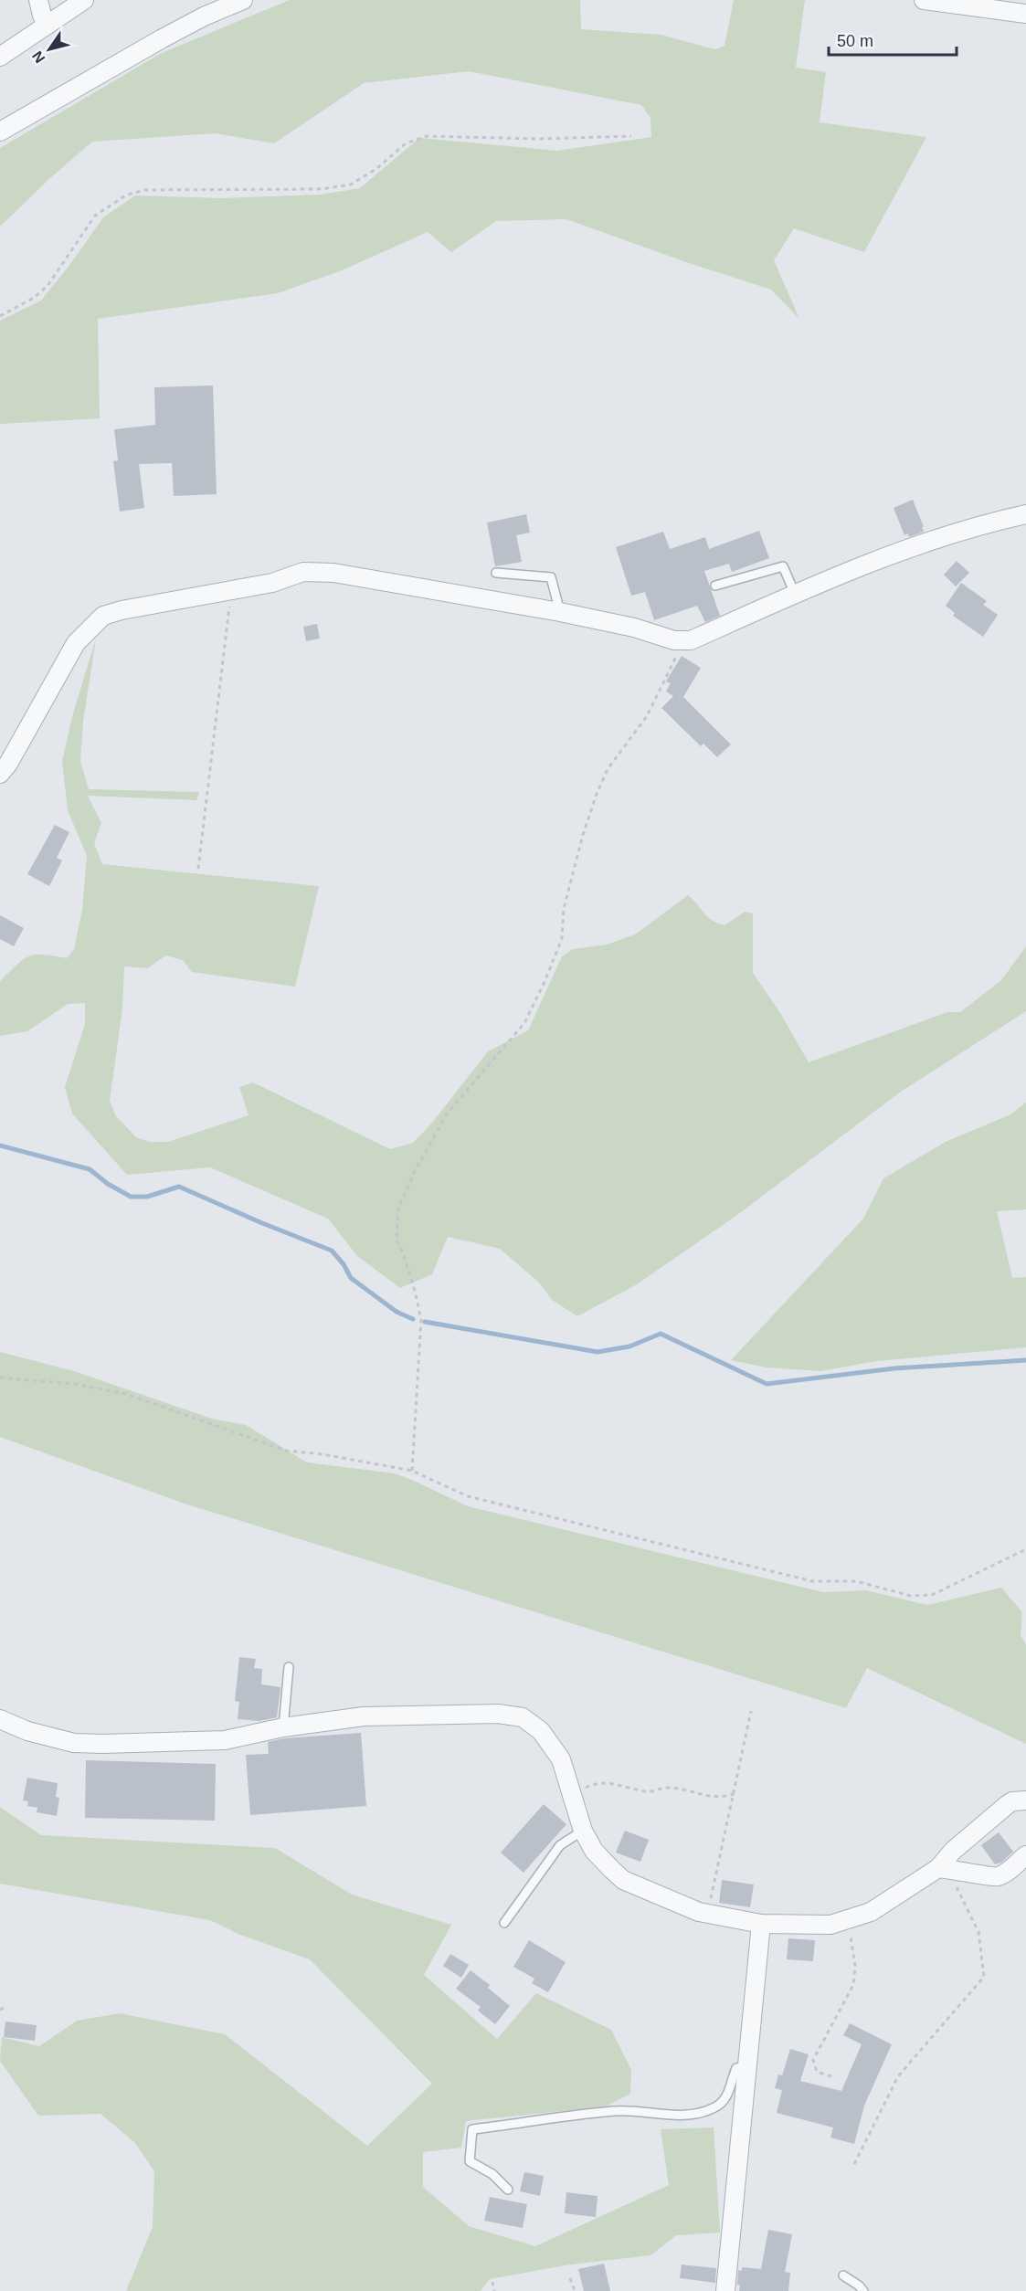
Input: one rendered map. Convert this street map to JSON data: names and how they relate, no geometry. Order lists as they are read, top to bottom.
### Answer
{
  "scale_bar": "50 m",
  "north": "bottom left"
}
